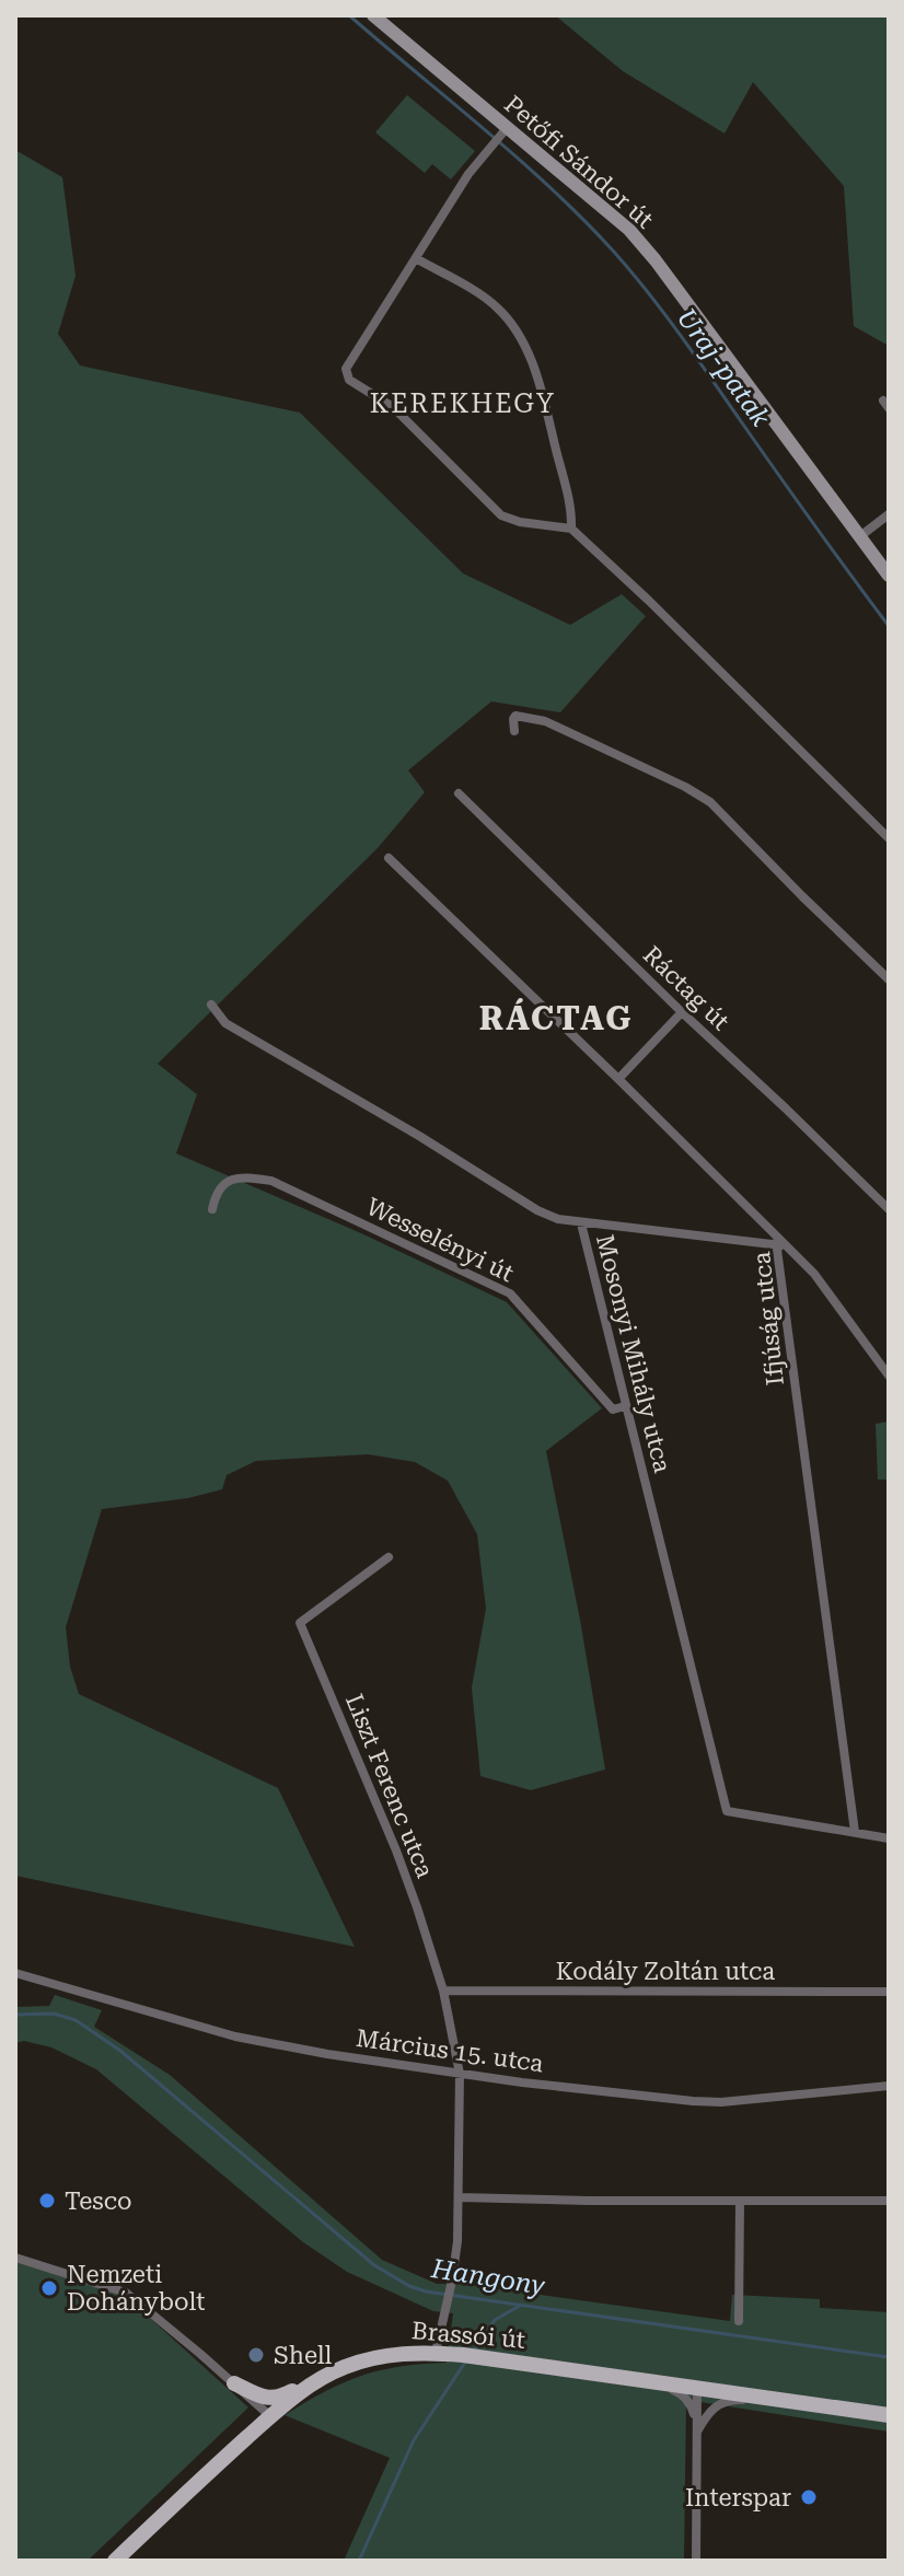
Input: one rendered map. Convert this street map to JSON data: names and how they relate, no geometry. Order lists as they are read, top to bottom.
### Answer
{
  "streets": {
    "main road": ["Brassói út"],
    "street": [
      "Petőfi Sándor út",
      "Ráctag út",
      "Wesselényi út",
      "Ifjúság utca",
      "Mosonyi Mihály utca",
      "Liszt Ferenc utca",
      "Kodály Zoltán utca",
      "Március 15. utca"
    ]
  },
  "crossings": [
    ["Wesselényi út", "Mosonyi Mihály utca"],
    ["Ifjúság utca", "Mosonyi Mihály utca"],
    ["Liszt Ferenc utca", "Kodály Zoltán utca"],
    ["Liszt Ferenc utca", "Március 15. utca"],
    ["Liszt Ferenc utca", "Brassói út"]
  ],
  "districts": ["KEREKHEGY", "RÁCTAG"],
  "water": ["Uraj-patak", "Hangony"],
  "places": [
    "Tesco",
    "Nemzeti Dohánybolt",
    "Shell",
    "Interspar"
  ]
}
